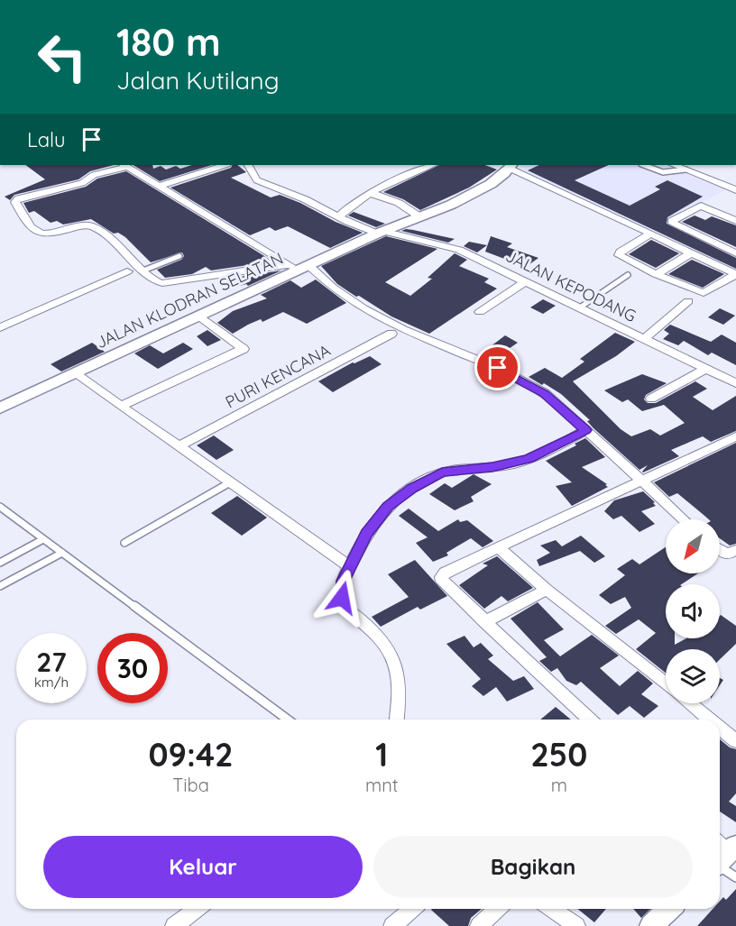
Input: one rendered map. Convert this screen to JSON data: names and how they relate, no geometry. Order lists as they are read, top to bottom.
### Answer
{
  "streets": {
    "main road": ["JALAN KLODRAN SELATAN"],
    "street": ["JALAN KEPODANG", "PURI KENCANA"]
  },
  "crossings": [
    ["JALAN KEPODANG", "JALAN KLODRAN SELATAN"]
  ],
  "north": "bottom left",
  "page": {
    "turn": ["180 m", "Jalan Kutilang"],
    "then": "Lalu",
    "speed": "27 km/h",
    "limit": "30",
    "eta": [
      "09:42",
      "Tiba",
      "1",
      "mnt",
      "250",
      "m"
    ],
    "buttons": ["Keluar", "Bagikan"]
  }
}
